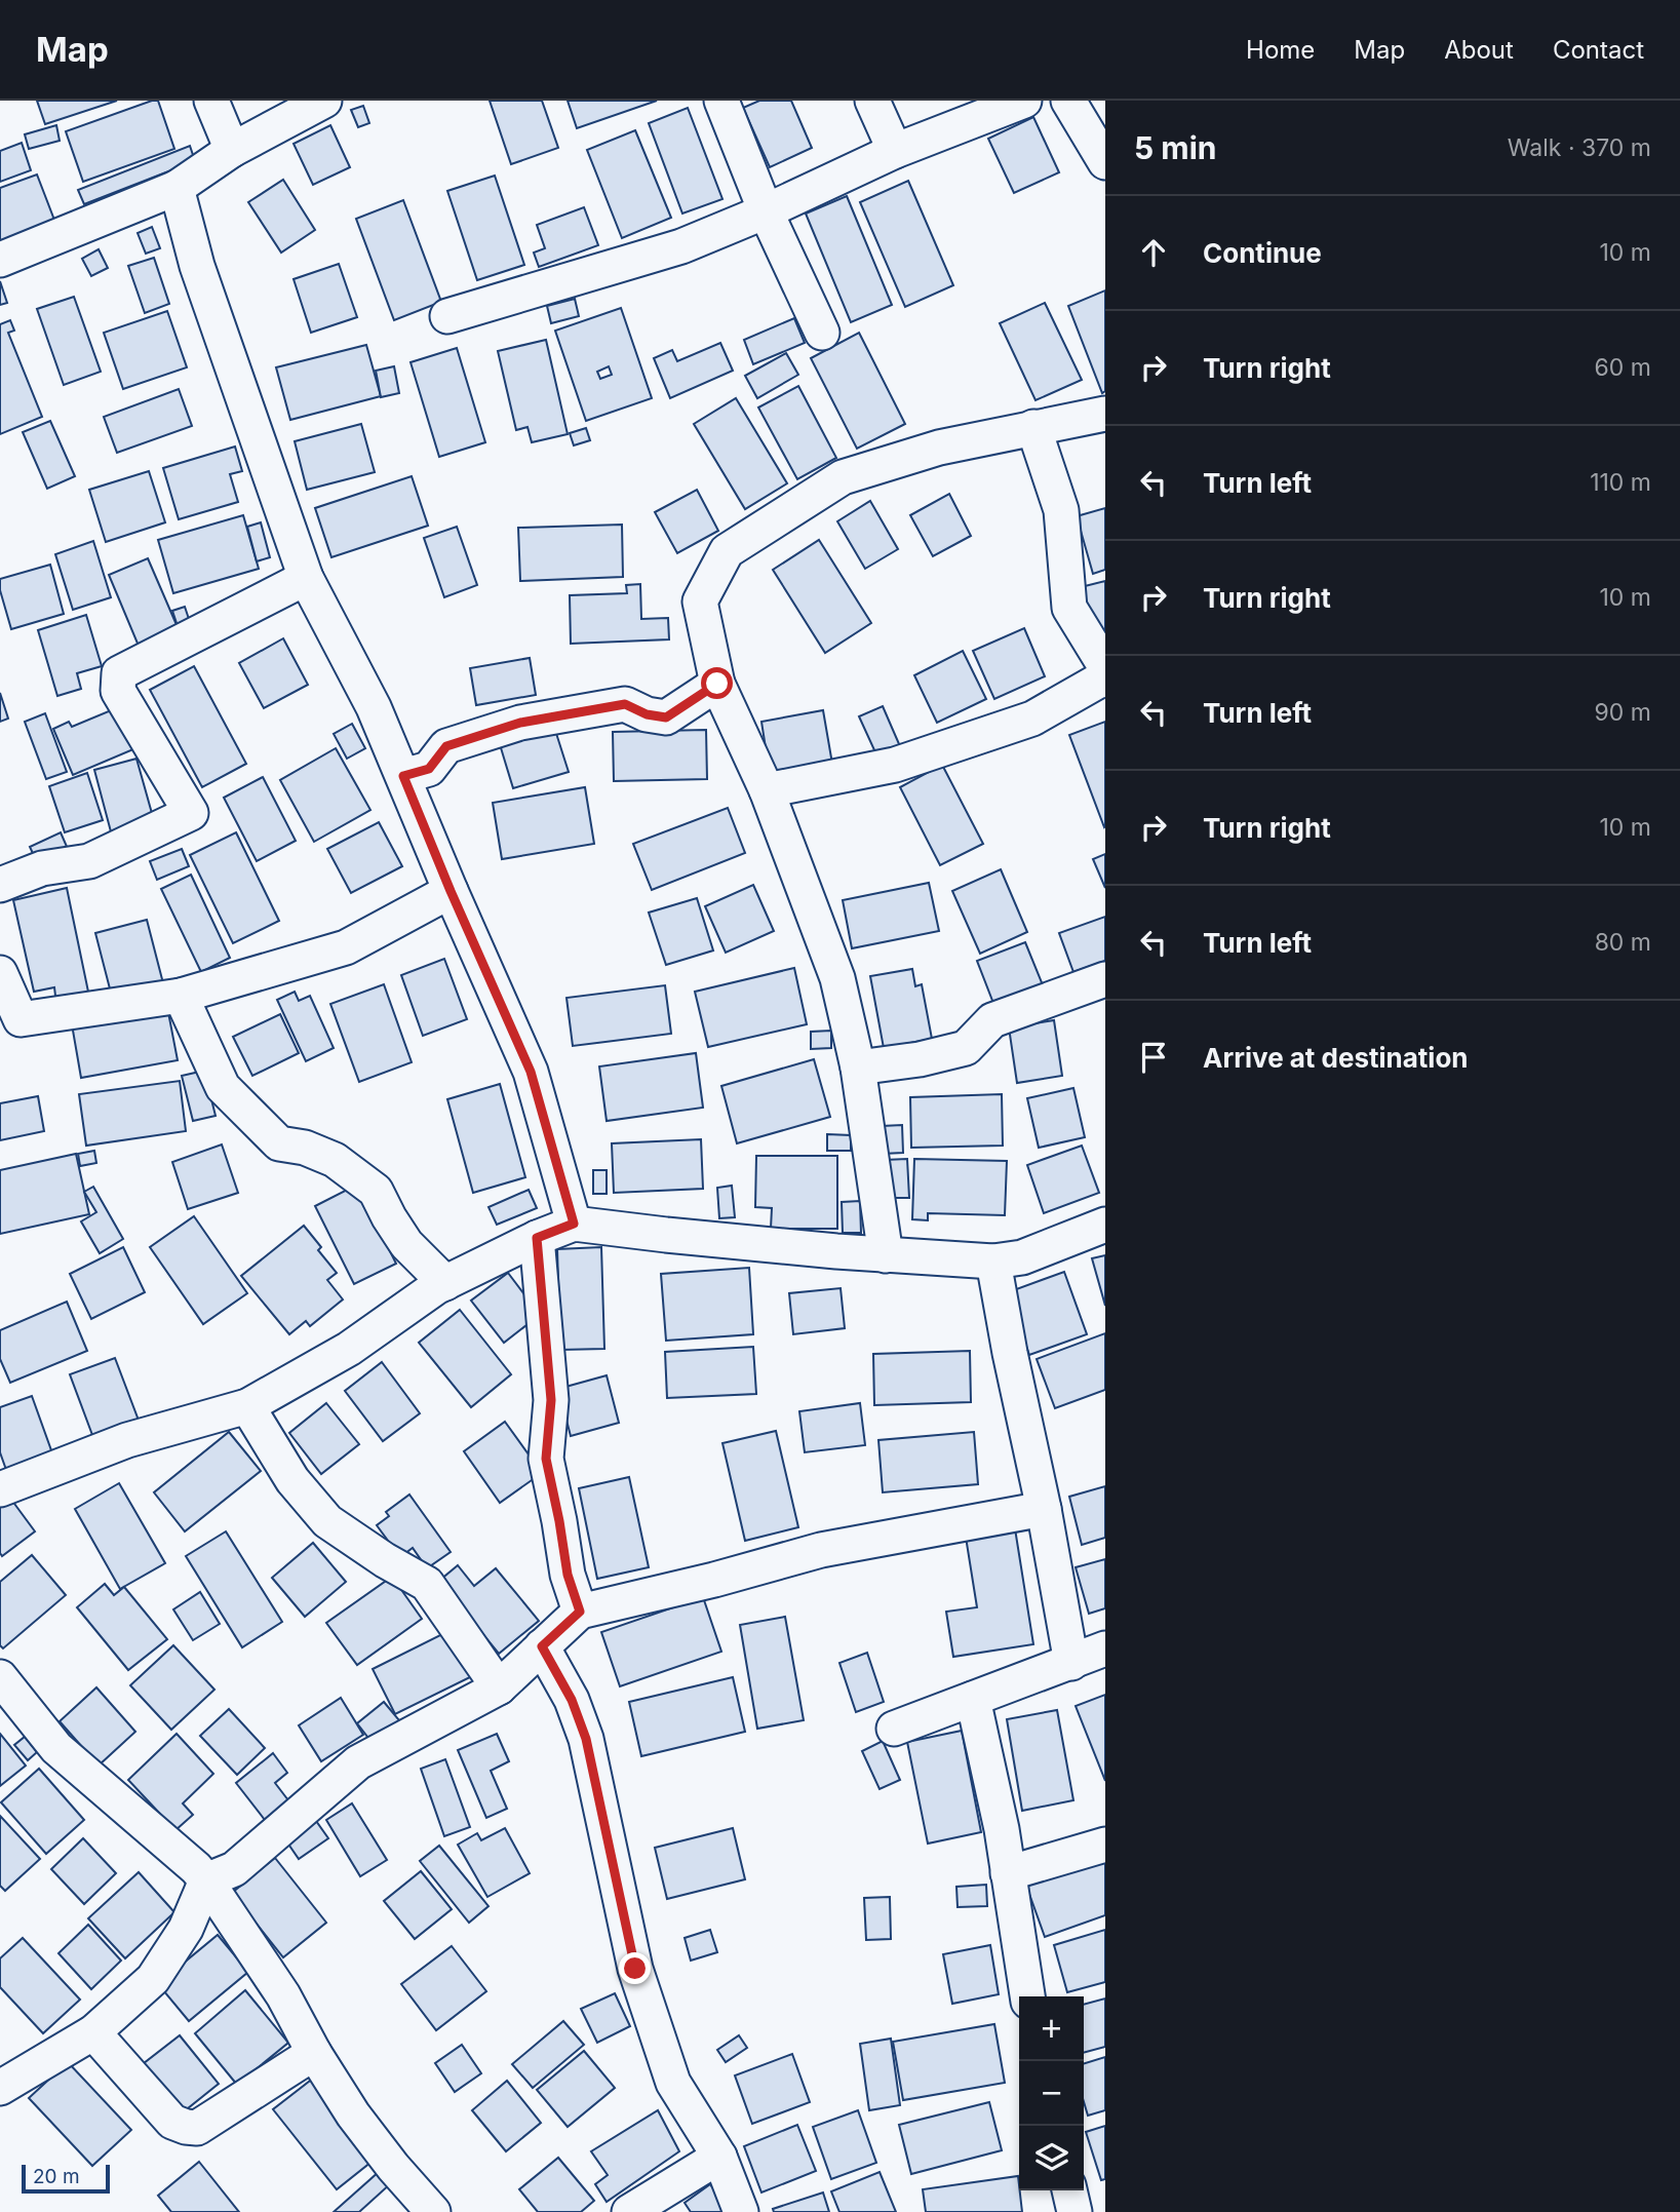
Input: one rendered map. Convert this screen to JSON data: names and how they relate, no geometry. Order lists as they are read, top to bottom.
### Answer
{
  "scale_bar": "20 m",
  "page": {
    "header": "Map",
    "nav": [
      "Home",
      "Map",
      "About",
      "Contact"
    ],
    "heading": ["5 min", "Walk · 370 m"],
    "list": [
      ["Continue", "10 m"],
      ["Turn right", "60 m"],
      ["Turn left", "110 m"],
      ["Turn right", "10 m"],
      ["Turn left", "90 m"],
      ["Turn right", "10 m"],
      ["Turn left", "80 m"],
      "Arrive at destination"
    ],
    "map_buttons": ["+", "−"],
    "scale": "20 m"
  }
}
